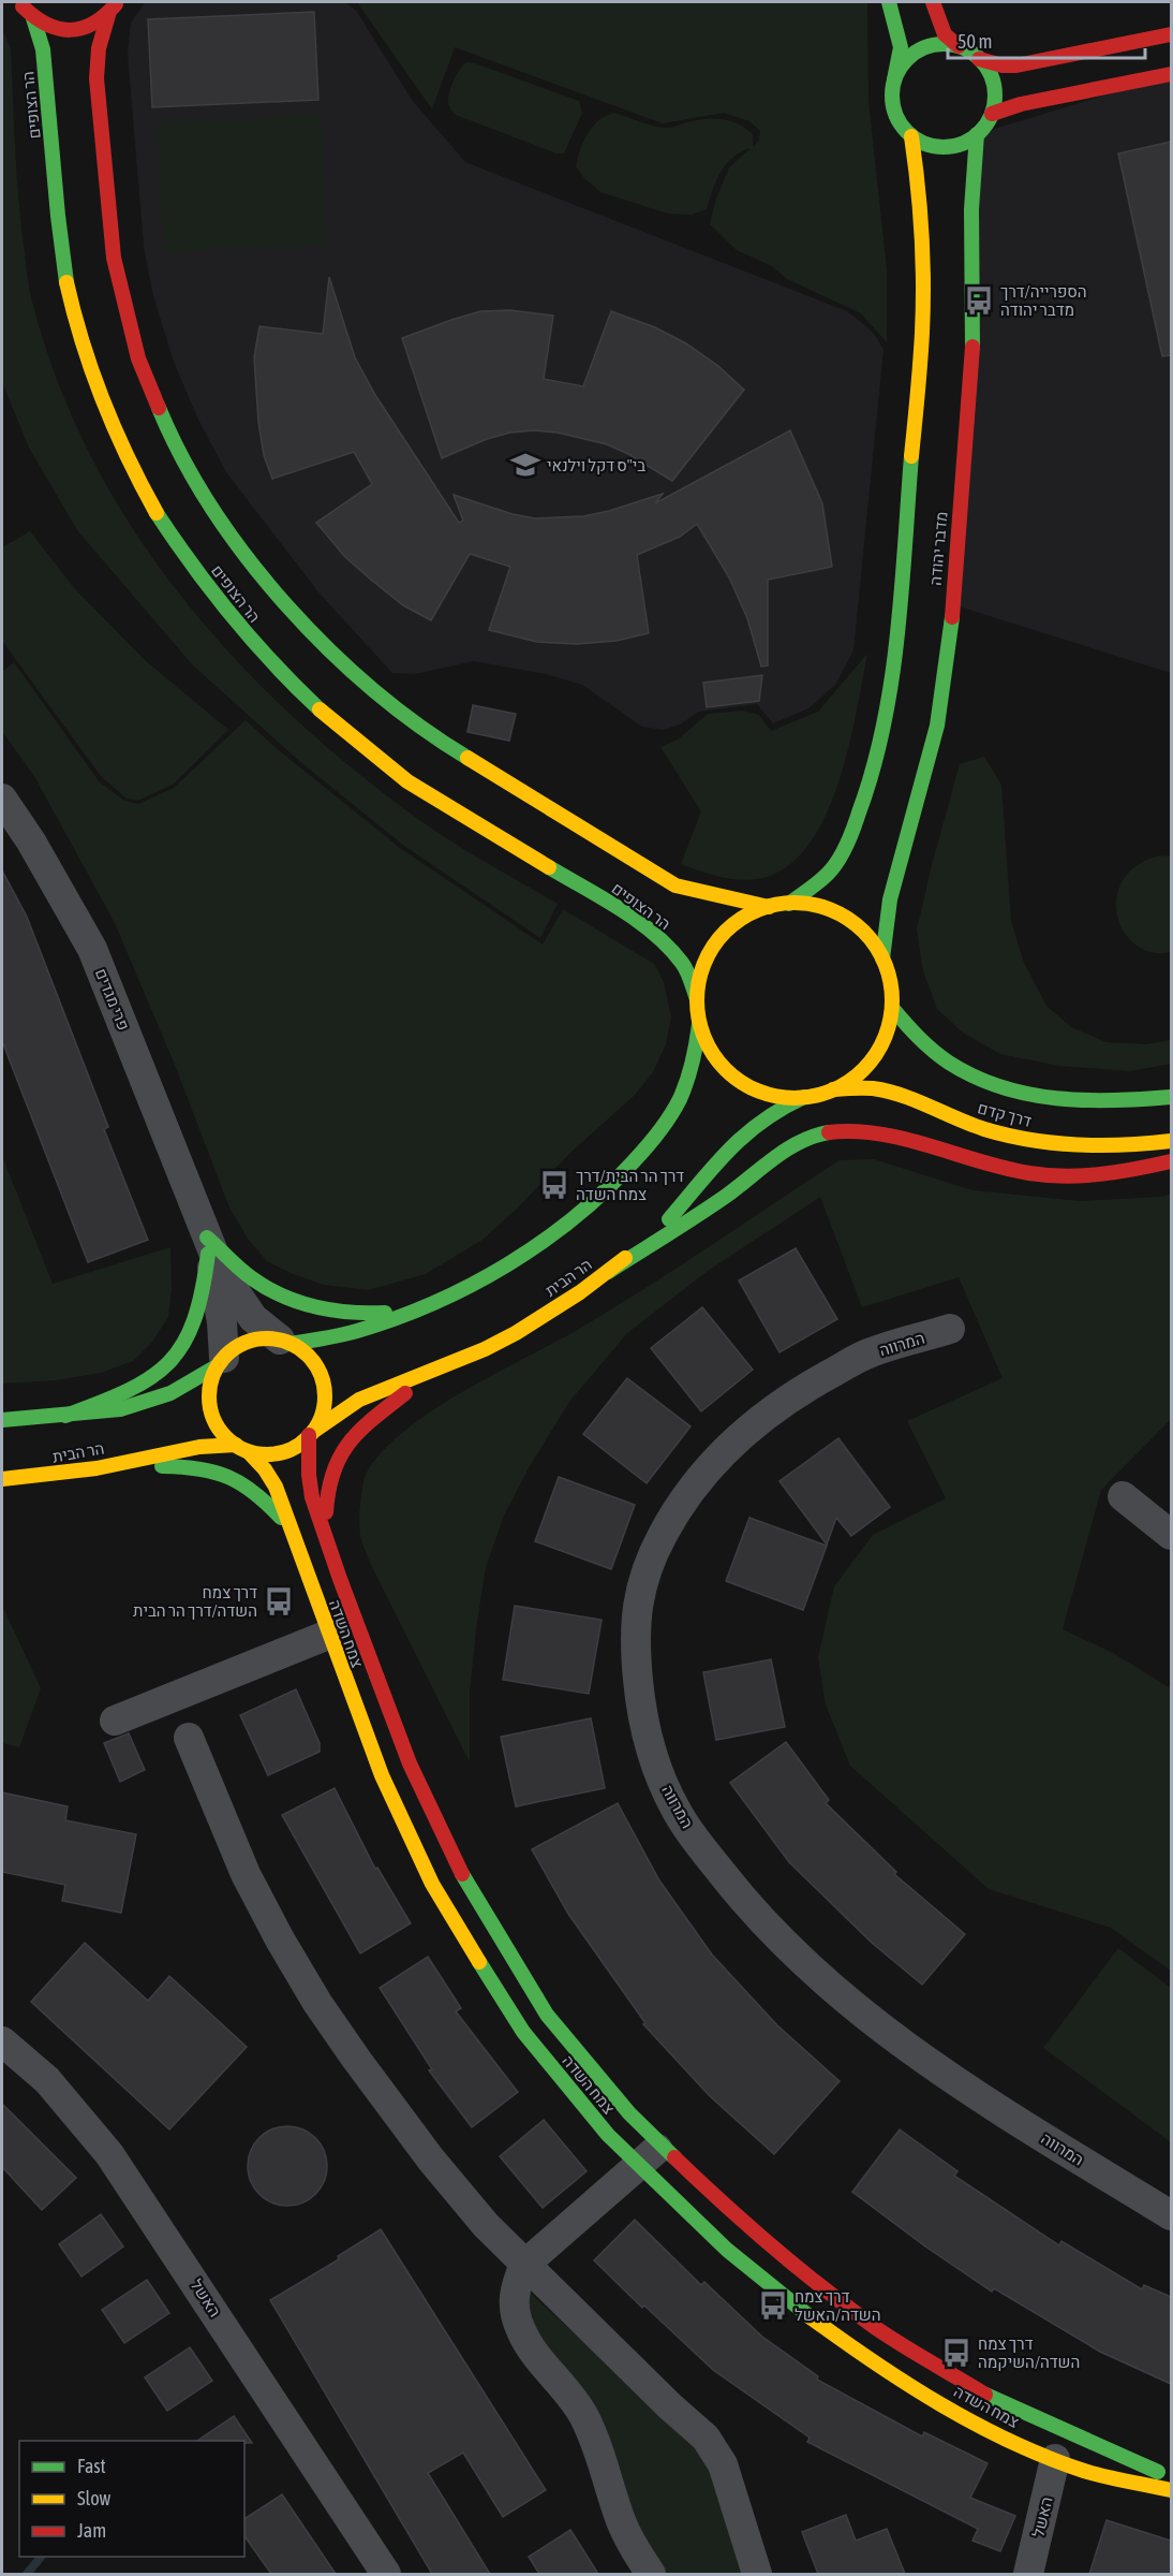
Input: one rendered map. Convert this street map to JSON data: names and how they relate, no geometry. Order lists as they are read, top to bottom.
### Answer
{
  "streets": {
    "main road": [
      "הר הצופים",
      "מדבר יהודה",
      "דרך קדם",
      "הר הבית",
      "צמח השדה"
    ],
    "street": ["פרי מגדים", "המרווה", "האשל"]
  },
  "crossings": [
    ["הר הצופים", "מדבר יהודה"],
    ["הר הצופים", "דרך קדם"],
    ["הר הצופים", "הר הבית"],
    ["מדבר יהודה", "דרך קדם"],
    ["מדבר יהודה", "הר הבית"],
    ["פרי מגדים", "הר הבית"],
    ["פרי מגדים", "צמח השדה"],
    ["דרך קדם", "הר הבית"],
    ["הר הבית", "צמח השדה"],
    ["צמח השדה", "האשל"]
  ],
  "places": {
    "bus stop": [
      "הספרייה/דרך מדבר יהודה",
      "דרך הר הבית/דרך צמח השדה",
      "דרך צמח השדה/דרך הר הבית",
      "דרך צמח השדה/האשל",
      "דרך צמח השדה/השיקמה"
    ],
    "school or university": ["בי\"ס דקל וילנאי"]
  },
  "legend": ["Fast", "Slow", "Jam"],
  "scale_bar": "50 m"
}
